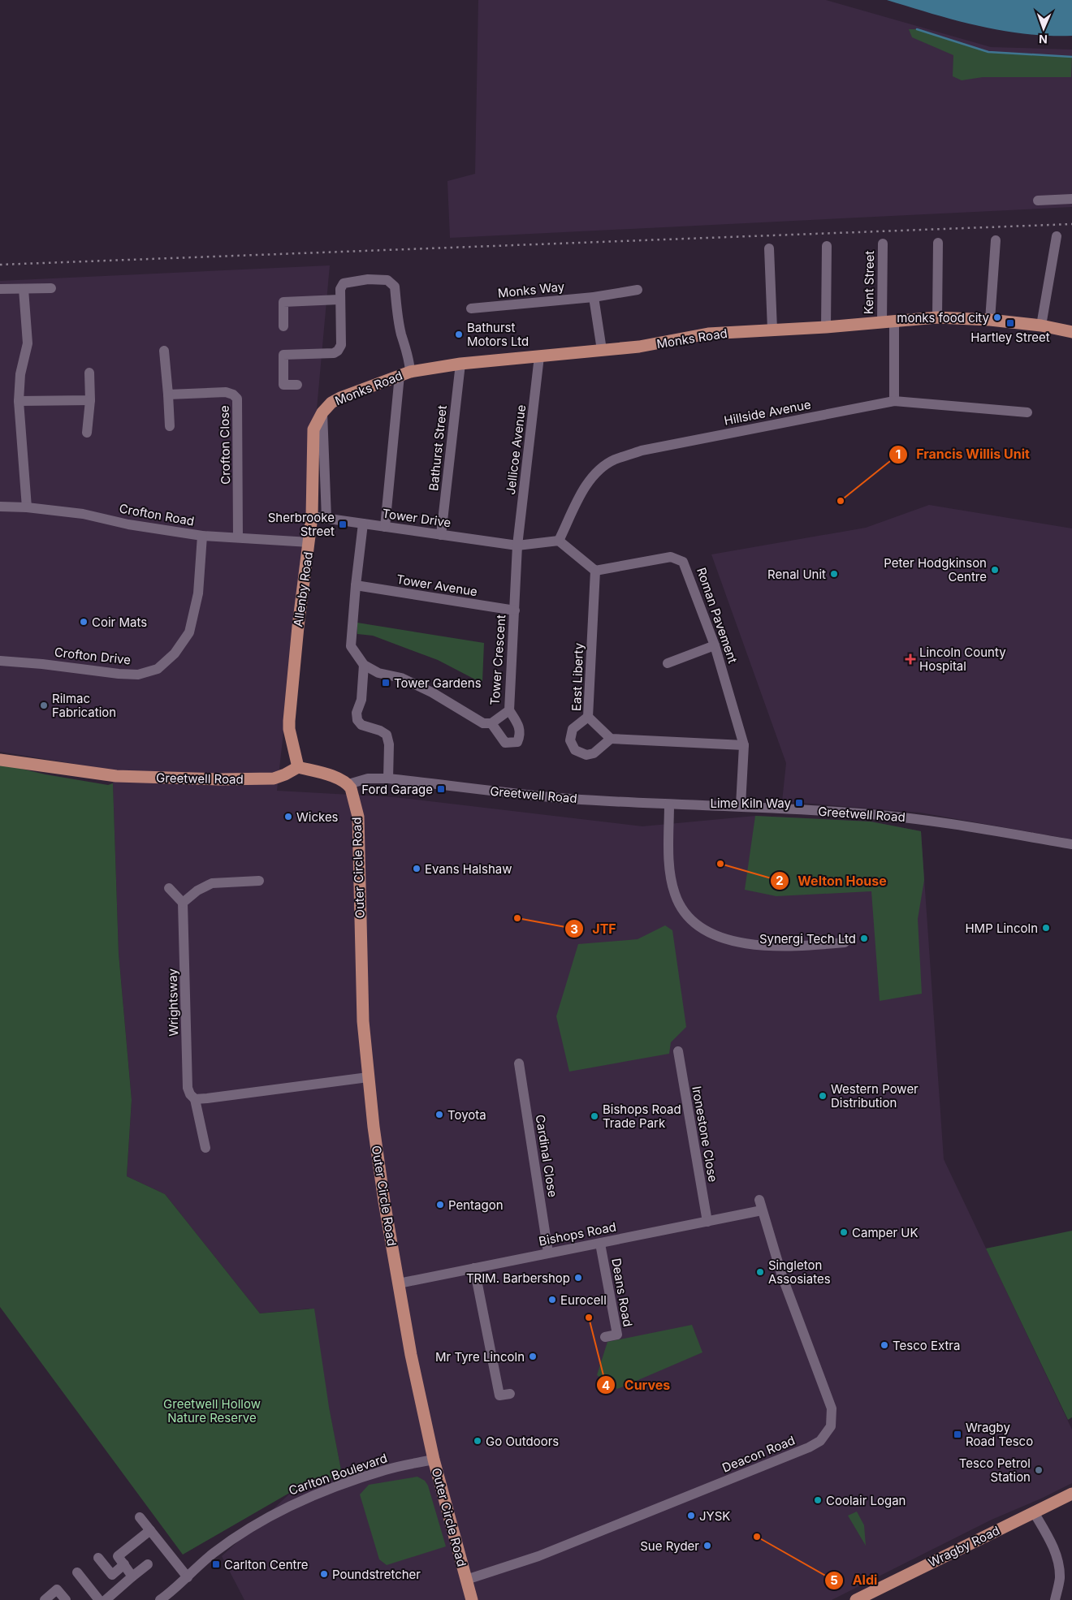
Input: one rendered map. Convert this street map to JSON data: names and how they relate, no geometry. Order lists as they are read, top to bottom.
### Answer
{
  "streets": {
    "main road": [
      "Monks Road",
      "Allenby Road",
      "Greetwell Road",
      "Outer Circle Road",
      "Wragby Road"
    ],
    "street": [
      "Kent Street",
      "Monks Way",
      "Hillside Avenue",
      "Crofton Close",
      "Bathurst Street",
      "Jellicoe Avenue",
      "Crofton Road",
      "Tower Drive",
      "Tower Avenue",
      "Roman Pavement",
      "Crofton Drive",
      "Tower Crescent",
      "East Liberty",
      "Wrightsway",
      "Ironestone Close",
      "Cardinal Close",
      "Bishops Road",
      "Deans Road",
      "Deacon Road",
      "Carlton Boulevard"
    ]
  },
  "crossings": [
    ["Kent Street", "Monks Road"],
    ["Kent Street", "Hillside Avenue"],
    ["Monks Road", "Bathurst Street"],
    ["Monks Road", "Jellicoe Avenue"],
    ["Monks Road", "Allenby Road"],
    ["Crofton Close", "Crofton Road"],
    ["Bathurst Street", "Tower Drive"],
    ["Jellicoe Avenue", "Tower Drive"],
    ["Jellicoe Avenue", "Tower Crescent"],
    ["Crofton Road", "Allenby Road"],
    ["Crofton Road", "Crofton Drive"],
    ["Tower Drive", "Allenby Road"],
    ["Tower Drive", "Tower Crescent"],
    ["Tower Avenue", "Tower Crescent"],
    ["Allenby Road", "Greetwell Road"],
    ["Roman Pavement", "East Liberty"],
    ["Roman Pavement", "Greetwell Road"],
    ["Greetwell Road", "Outer Circle Road"],
    ["Outer Circle Road", "Bishops Road"],
    ["Outer Circle Road", "Deacon Road"],
    ["Outer Circle Road", "Carlton Boulevard"],
    ["Ironestone Close", "Bishops Road"],
    ["Cardinal Close", "Bishops Road"],
    ["Bishops Road", "Deans Road"],
    ["Bishops Road", "Deacon Road"]
  ],
  "parks": ["Greetwell Hollow Nature Reserve"],
  "places": {
    "other": [
      "monks food city",
      "Bathurst Motors Ltd",
      "Francis Willis Unit",
      "Peter Hodgkinson Centre",
      "Renal Unit",
      "Coir Mats",
      "Rilmac Fabrication",
      "Wickes",
      "Welton House",
      "Evans Halshaw",
      "JTF",
      "HMP Lincoln",
      "Synergi Tech Ltd",
      "Western Power Distribution",
      "Toyota",
      "Bishops Road Trade Park",
      "Pentagon",
      "Camper UK",
      "Singleton Assosiates",
      "TRIM. Barbershop",
      "Eurocell",
      "Curves",
      "Tesco Extra",
      "Mr Tyre Lincoln",
      "Go Outdoors",
      "Tesco Petrol Station",
      "Coolair Logan",
      "JYSK",
      "Aldi",
      "Sue Ryder",
      "Poundstretcher"
    ],
    "transit": [
      "Hartley Street",
      "Sherbrooke Street",
      "Tower Gardens",
      "Ford Garage",
      "Lime Kiln Way",
      "Wragby Road Tesco",
      "Carlton Centre"
    ],
    "health": ["Lincoln County Hospital"]
  },
  "north": "bottom"
}
